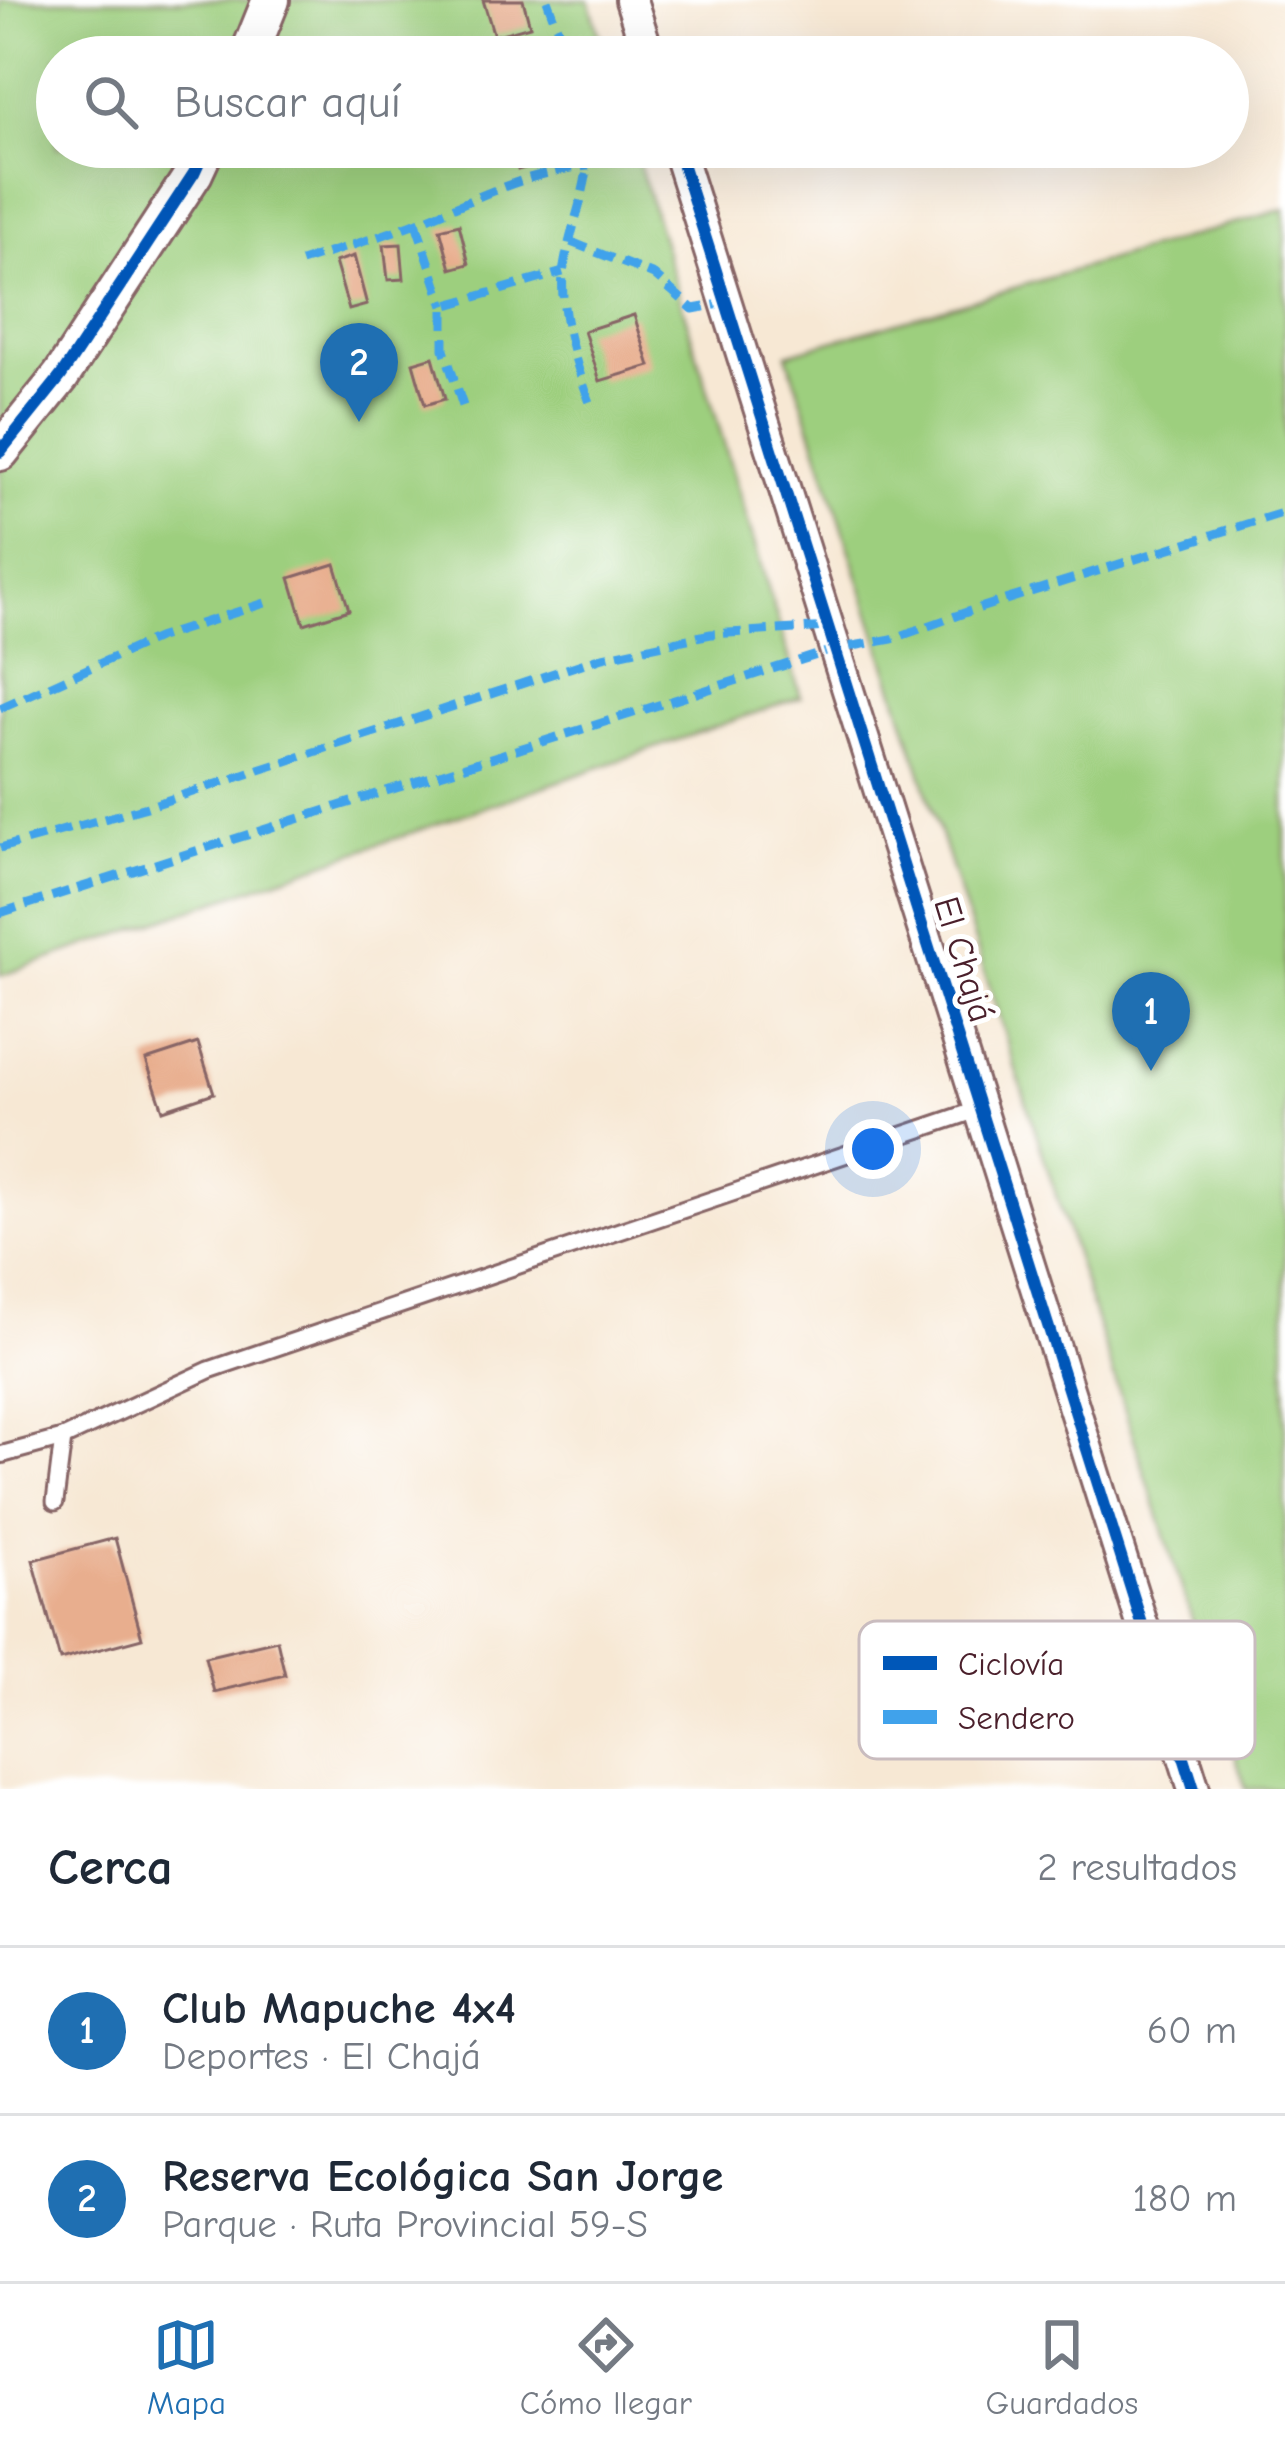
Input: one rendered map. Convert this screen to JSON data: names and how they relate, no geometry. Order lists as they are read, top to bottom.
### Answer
{
  "streets": {
    "street": ["El Chajá"]
  },
  "legend": ["Ciclovía", "Sendero"],
  "page": {
    "search": "Buscar aquí",
    "pins": ["2", "1"],
    "heading": ["Cerca", "2 resultados"],
    "list": [
      {
        "mark": "1",
        "name": "Club Mapuche 4x4",
        "note": "Deportes · El Chajá",
        "value": "60 m"
      },
      {
        "mark": "2",
        "name": "Reserva Ecológica San Jorge",
        "note": "Parque · Ruta Provincial 59-S",
        "value": "180 m"
      }
    ],
    "nav": ["Mapa", "Cómo llegar", "Guardados"]
  }
}
